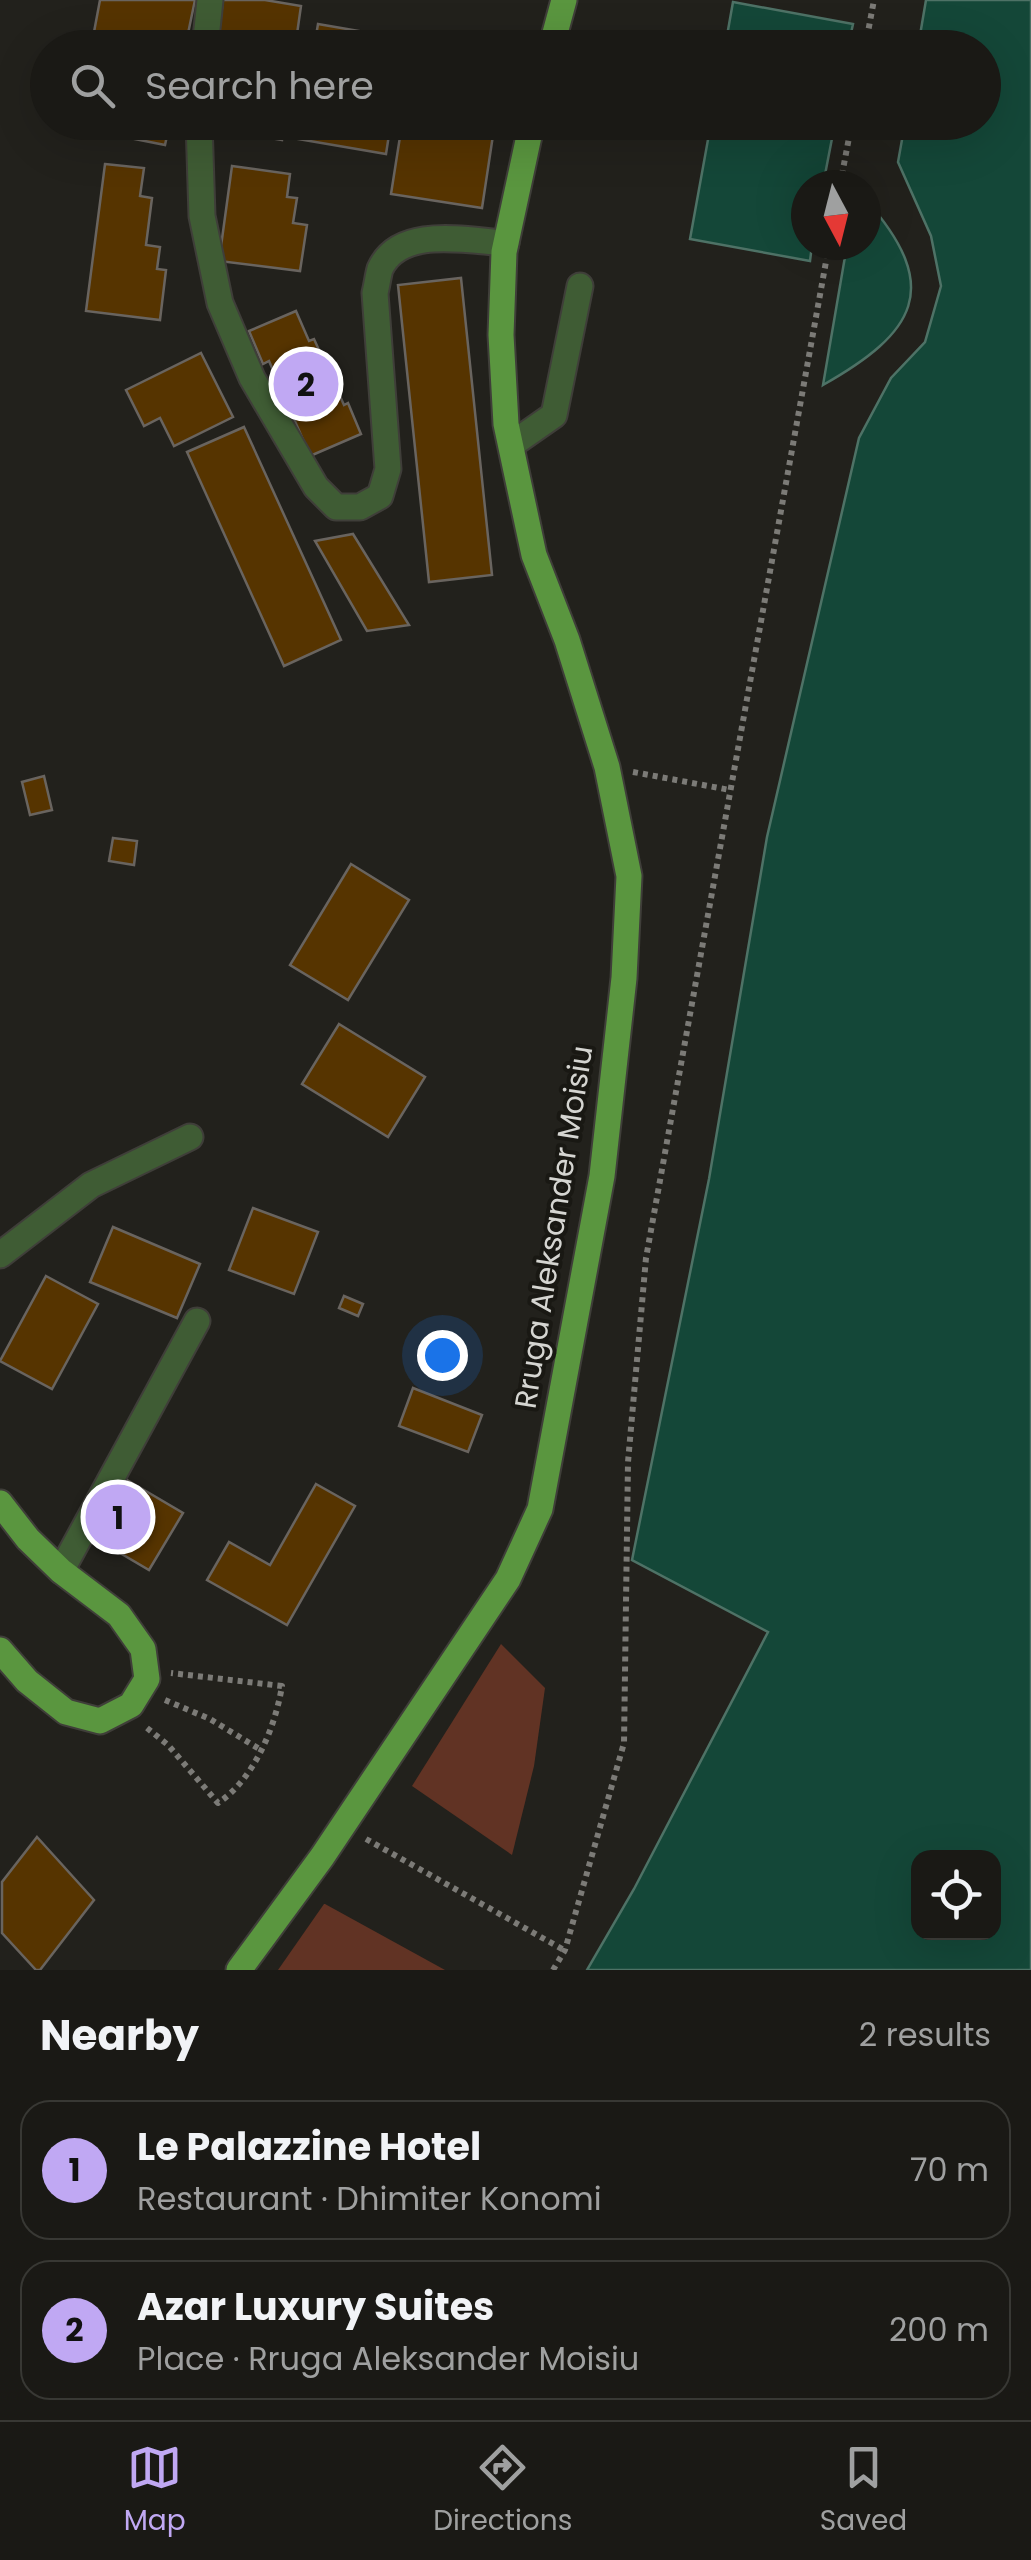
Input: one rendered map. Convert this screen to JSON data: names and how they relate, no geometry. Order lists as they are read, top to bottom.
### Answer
{
  "streets": {
    "main road": ["Rruga Aleksander Moisiu"]
  },
  "north": "bottom",
  "page": {
    "search": "Search here",
    "pins": ["2", "1"],
    "heading": ["Nearby", "2 results"],
    "list": [
      {
        "mark": "1",
        "name": "Le Palazzine Hotel",
        "note": "Restaurant · Dhimiter Konomi",
        "value": "70 m"
      },
      {
        "mark": "2",
        "name": "Azar Luxury Suites",
        "note": "Place · Rruga Aleksander Moisiu",
        "value": "200 m"
      }
    ],
    "nav": ["Map", "Directions", "Saved"]
  }
}
